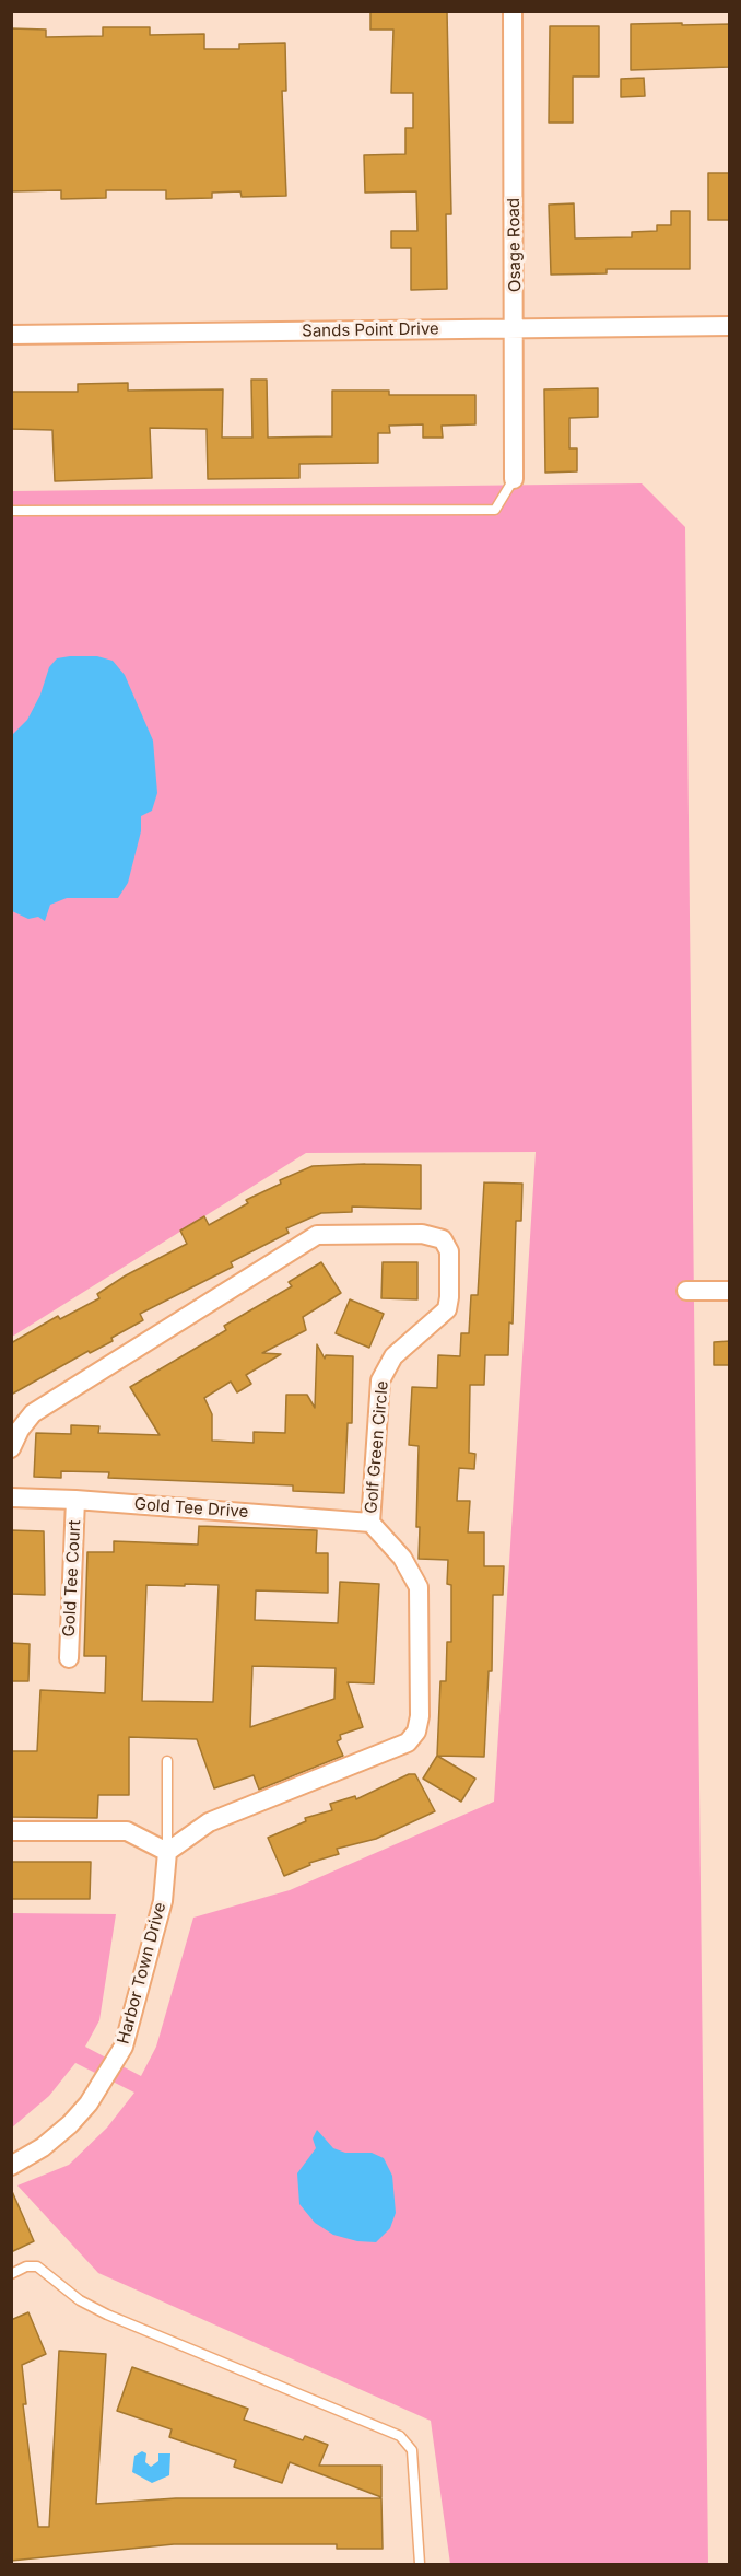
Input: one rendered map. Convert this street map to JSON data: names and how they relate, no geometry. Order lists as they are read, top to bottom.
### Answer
{
  "streets": {
    "street": [
      "Osage Road",
      "Sands Point Drive",
      "Golf Green Circle",
      "Gold Tee Drive",
      "Gold Tee Court",
      "Harbor Town Drive"
    ]
  },
  "crossings": [
    ["Osage Road", "Sands Point Drive"],
    ["Golf Green Circle", "Gold Tee Drive"],
    ["Golf Green Circle", "Harbor Town Drive"],
    ["Gold Tee Drive", "Gold Tee Court"]
  ]
}
